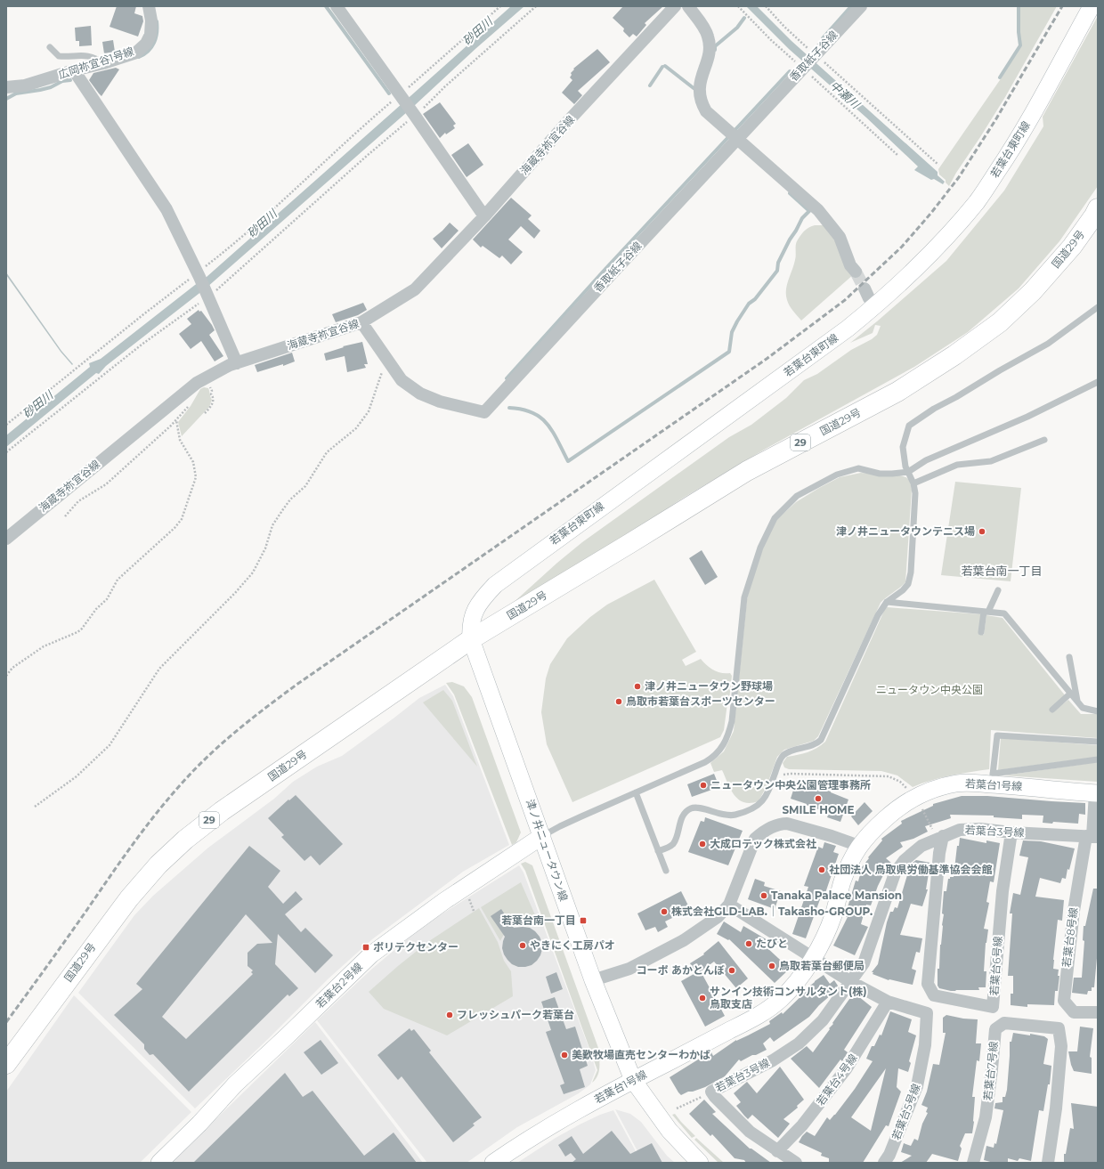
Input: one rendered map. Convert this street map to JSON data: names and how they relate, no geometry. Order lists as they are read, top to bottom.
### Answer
{
  "streets": {
    "highway": ["国道29号", "29"],
    "street": [
      "香取紙子谷線",
      "広岡祢宜谷1号線",
      "海蔵寺祢宜谷線",
      "若葉台東町線",
      "若葉台1号線",
      "若葉台3号線",
      "津ノ井ニュータウン線",
      "若葉台8号線",
      "若葉台6号線",
      "若葉台2号線",
      "若葉台7号線",
      "若葉台4号線",
      "若葉台5号線"
    ]
  },
  "crossings": [
    ["香取紙子谷線", "海蔵寺祢宜谷線"],
    ["若葉台東町線", "国道29号"],
    ["若葉台東町線", "津ノ井ニュータウン線"],
    ["国道29号", "津ノ井ニュータウン線"],
    ["若葉台1号線", "津ノ井ニュータウン線"],
    ["若葉台1号線", "若葉台8号線"],
    ["若葉台3号線", "若葉台8号線"],
    ["若葉台3号線", "若葉台6号線"],
    ["若葉台3号線", "若葉台4号線"],
    ["若葉台3号線", "若葉台5号線"],
    ["津ノ井ニュータウン線", "若葉台2号線"],
    ["若葉台4号線", "若葉台5号線"]
  ],
  "districts": ["若葉台南一丁目"],
  "water": ["砂田川", "中瀬川"],
  "parks": ["ニュータウン中央公園"],
  "places": {
    "other": [
      "津ノ井ニュータウンテニス場",
      "津ノ井ニュータウン野球場",
      "鳥取市若葉台スポーツセンター",
      "ニュータウン中央公園管理事務所",
      "SMILE HOME",
      "大成ロテック株式会社",
      "社団法人 鳥取県労働基準協会会館",
      "Tanaka Palace Mansion",
      "株式会社GLD-LAB.｜Takasho-GROUP.",
      "たびと",
      "やきにく工房パオ",
      "鳥取若葉台郵便局",
      "コーポ あかとんぼ",
      "サンイン技術コンサルタント(株) 鳥取支店",
      "フレッシュパーク若葉台",
      "美歎牧場直売センターわかば"
    ],
    "transit": ["若葉台南一丁目", "ポリテクセンター"]
  }
}
